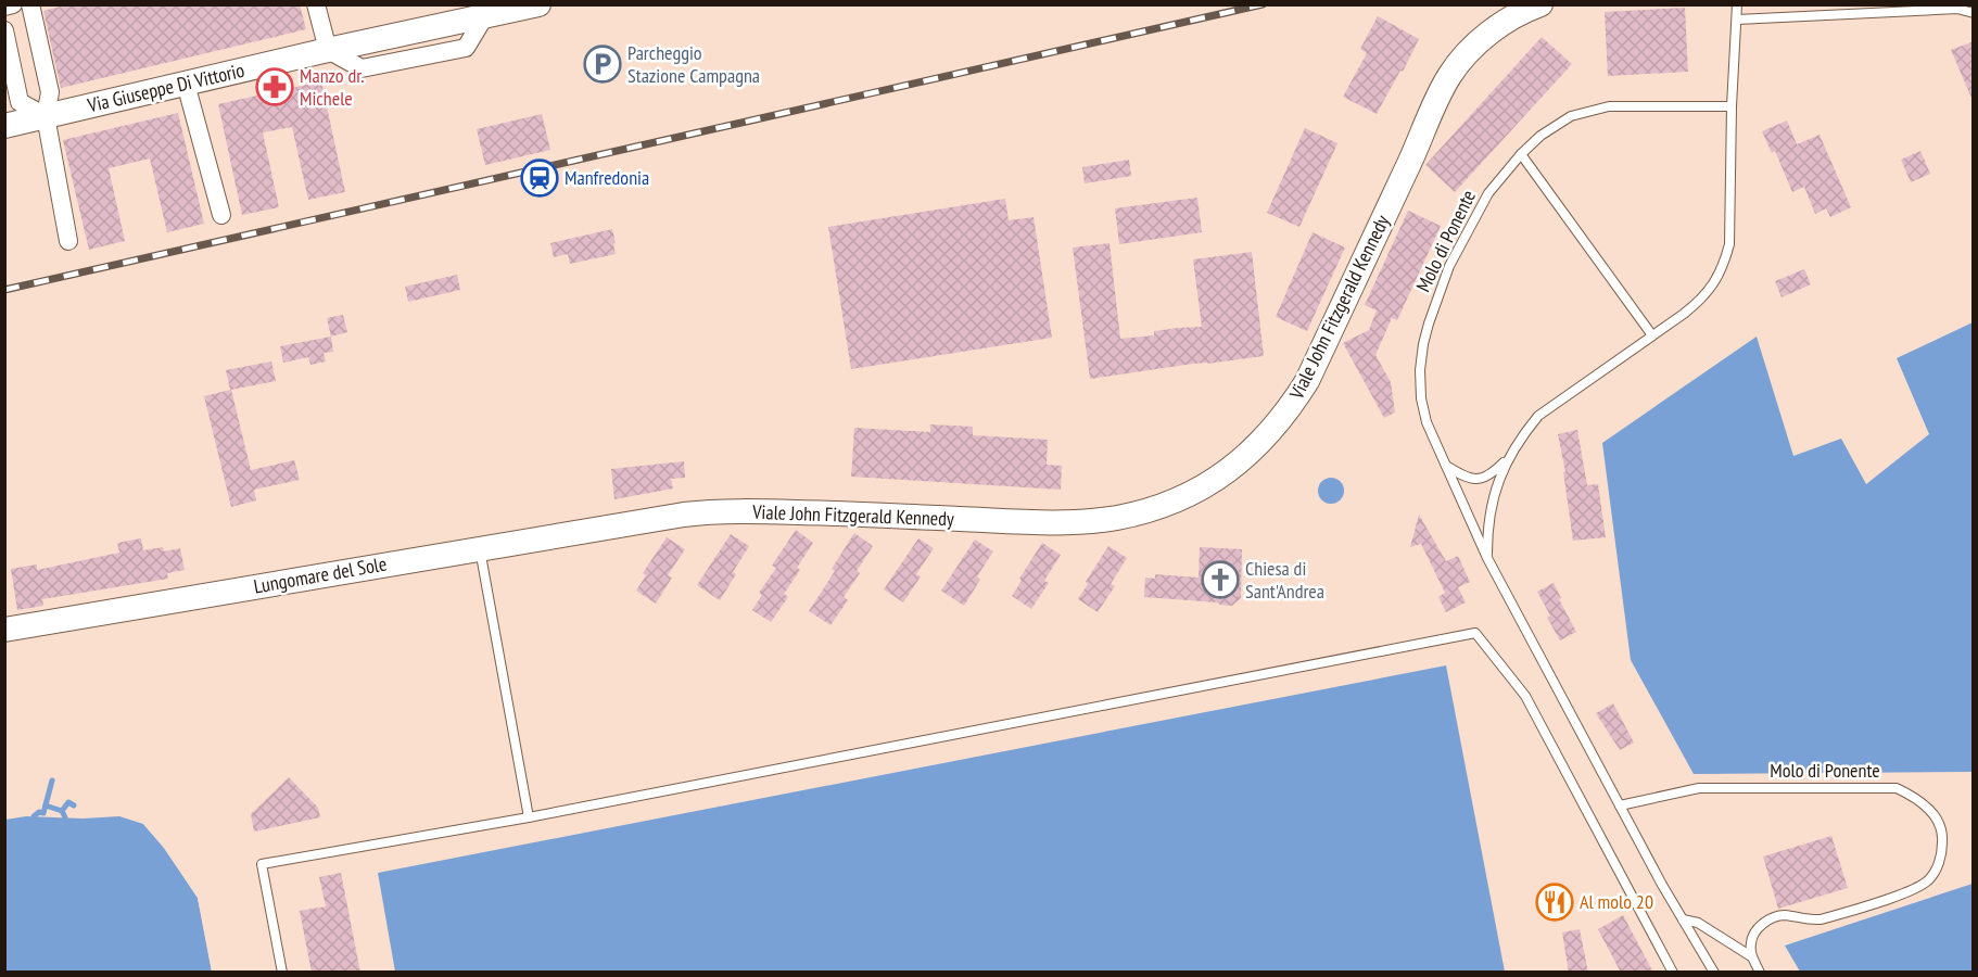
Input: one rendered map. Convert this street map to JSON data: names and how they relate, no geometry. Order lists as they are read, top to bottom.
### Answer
{
  "streets": {
    "street": ["Via Giuseppe Di Vittorio", "Viale John Fitzgerald Kennedy", "Lungomare del Sole"],
    "lane": ["Molo di Ponente"]
  },
  "crossings": [
    ["Viale John Fitzgerald Kennedy", "Lungomare del Sole"]
  ],
  "places": {
    "parking": ["Parcheggio Stazione Campagna"],
    "pharmacy": ["Manzo dr. Michele"],
    "station": ["Manfredonia"],
    "church": ["Chiesa di Sant'Andrea"],
    "restaurant": ["Al molo 20"]
  }
}
